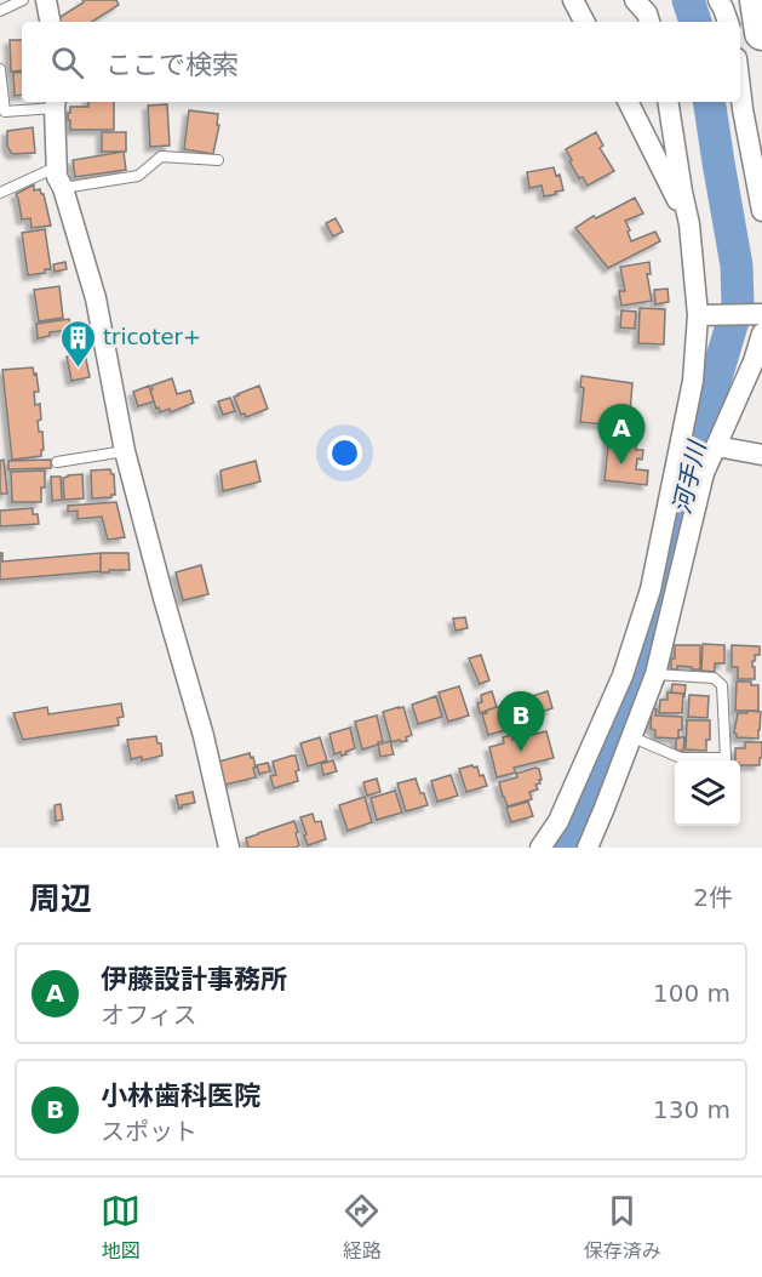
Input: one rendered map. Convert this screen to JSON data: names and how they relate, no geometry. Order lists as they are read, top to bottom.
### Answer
{
  "water": ["河手川"],
  "places": {
    "building": ["tricoter+"]
  },
  "page": {
    "search": "ここで検索",
    "pins": ["A", "B"],
    "heading": ["周辺", "2件"],
    "list": [
      {
        "mark": "A",
        "name": "伊藤設計事務所",
        "note": "オフィス",
        "value": "100 m"
      },
      {
        "mark": "B",
        "name": "小林歯科医院",
        "note": "スポット",
        "value": "130 m"
      }
    ],
    "nav": ["地図", "経路", "保存済み"]
  }
}
